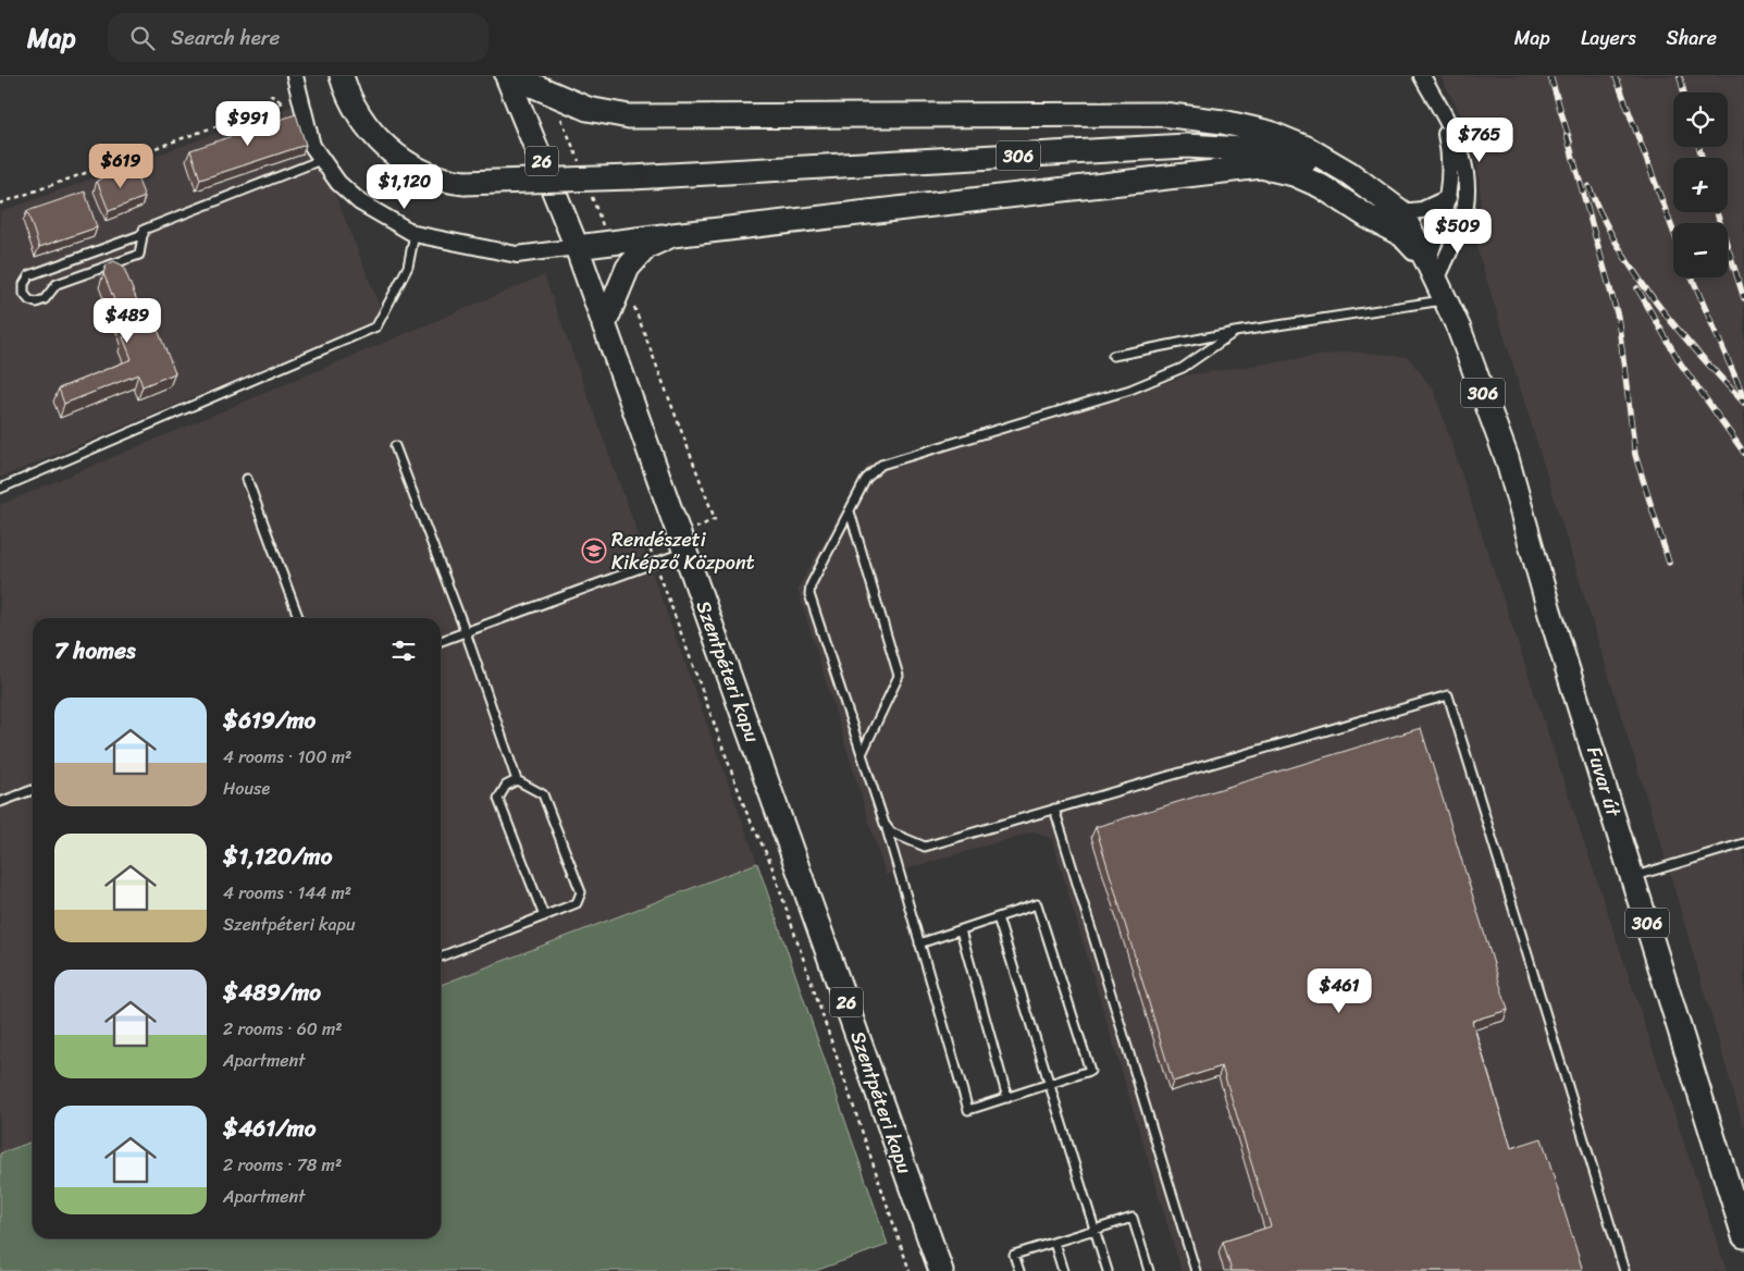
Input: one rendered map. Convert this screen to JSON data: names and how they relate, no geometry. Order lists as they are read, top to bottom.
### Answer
{
  "streets": {
    "main road": [
      "306",
      "26",
      "Szentpéteri kapu",
      "Fuvar út"
    ]
  },
  "crossings": [
    ["306", "Fuvar út"]
  ],
  "places": {
    "school or university": ["Rendészeti Kiképző Központ"]
  },
  "page": {
    "header": "Map",
    "search": "Search here",
    "nav": ["Map", "Layers", "Share"],
    "map_buttons": ["+", "−"],
    "price": [
      "$991",
      "$765",
      "$619",
      "$1,120",
      "$509",
      "$489",
      "$461"
    ],
    "heading": "7 homes",
    "list": [
      {
        "name": "$619/mo",
        "note": "4 rooms · 100 m² · House"
      },
      {
        "name": "$1,120/mo",
        "note": "4 rooms · 144 m² · Szentpéteri kapu"
      },
      {
        "name": "$489/mo",
        "note": "2 rooms · 60 m² · Apartment"
      },
      {
        "name": "$461/mo",
        "note": "2 rooms · 78 m² · Apartment"
      }
    ]
  }
}
